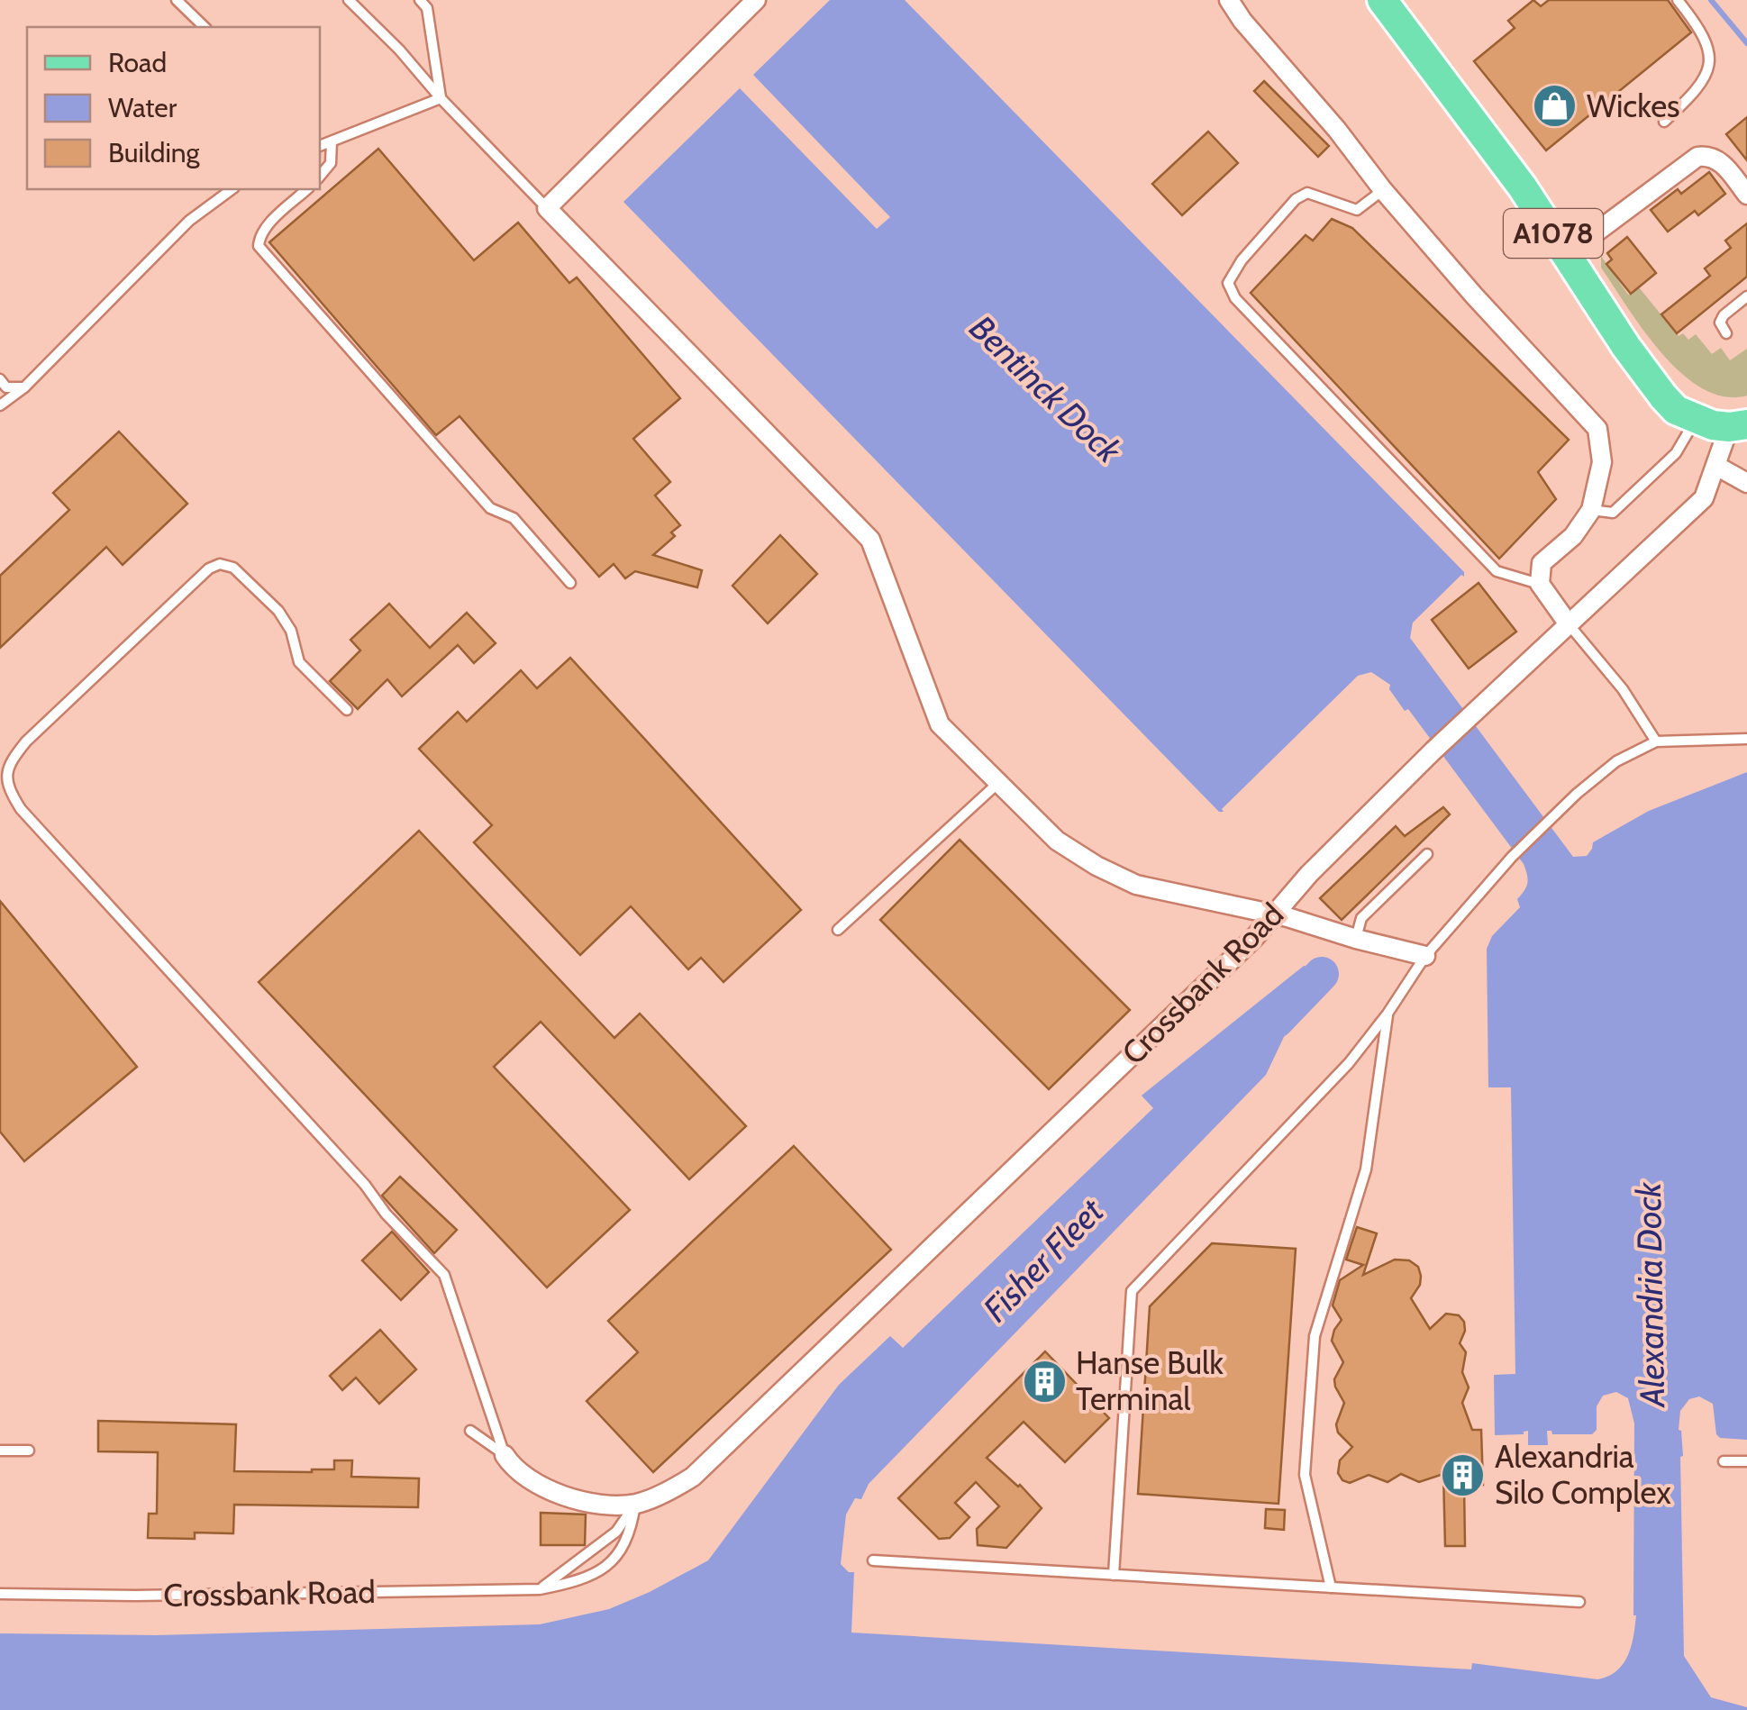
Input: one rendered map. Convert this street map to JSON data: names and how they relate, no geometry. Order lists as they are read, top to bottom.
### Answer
{
  "streets": {
    "main road": ["A1078"],
    "street": ["Crossbank Road"]
  },
  "crossings": [
    ["A1078", "Crossbank Road"]
  ],
  "water": ["Bentinck Dock", "Fisher Fleet", "Alexandria Dock"],
  "places": {
    "shop": ["Wickes"],
    "building": ["Hanse Bulk Terminal", "Alexandria Silo Complex"]
  },
  "legend": ["Road", "Water", "Building"]
}
